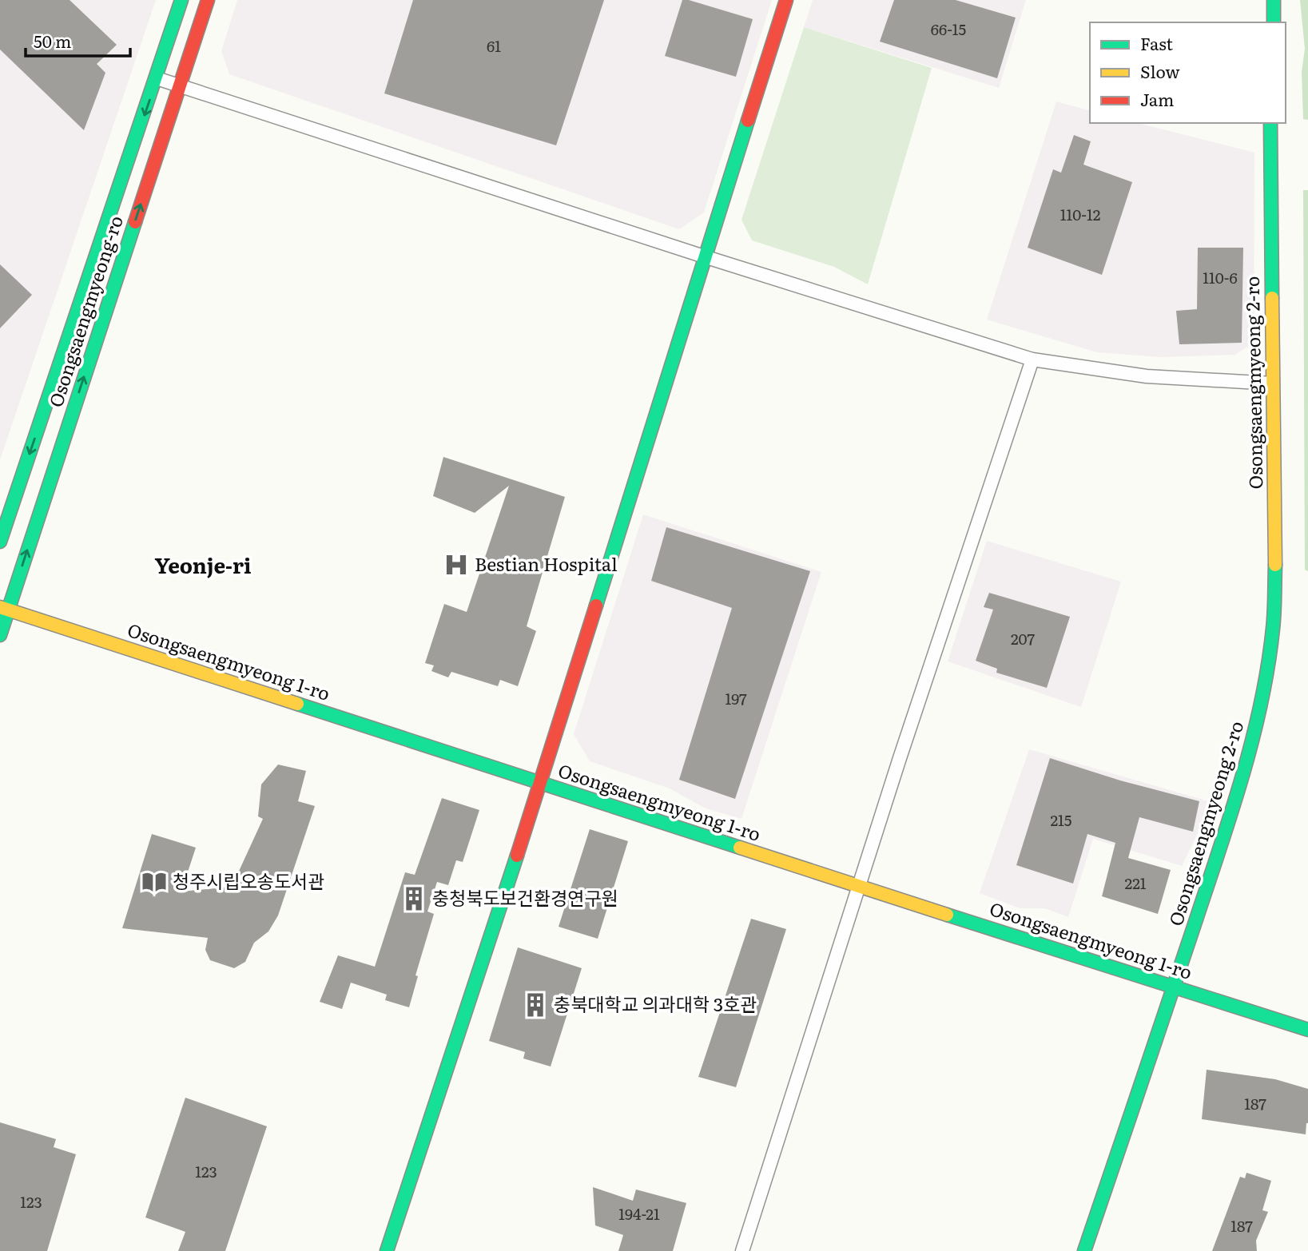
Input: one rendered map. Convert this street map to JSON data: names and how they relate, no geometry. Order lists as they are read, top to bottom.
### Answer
{
  "streets": {
    "street": ["Osongsaengmyeong-ro", "Osongsaengmyeong 2-ro", "Osongsaengmyeong 1-ro"]
  },
  "crossings": [
    ["Osongsaengmyeong-ro", "Osongsaengmyeong 1-ro"],
    ["Osongsaengmyeong 2-ro", "Osongsaengmyeong 1-ro"]
  ],
  "districts": ["Yeonje-ri"],
  "places": {
    "hospital": ["Bestian Hospital"],
    "library": ["청주시립오송도서관"],
    "building": ["충청북도보건환경연구원", "충북대학교 의과대학 3호관"]
  },
  "house_numbers": [
    "66-15",
    "61",
    "110-12",
    "110-6",
    "207",
    "197",
    "215",
    "221",
    "187",
    "123",
    "123",
    "194-21",
    "187"
  ],
  "legend": ["Fast", "Slow", "Jam"],
  "scale_bar": "50 m"
}
